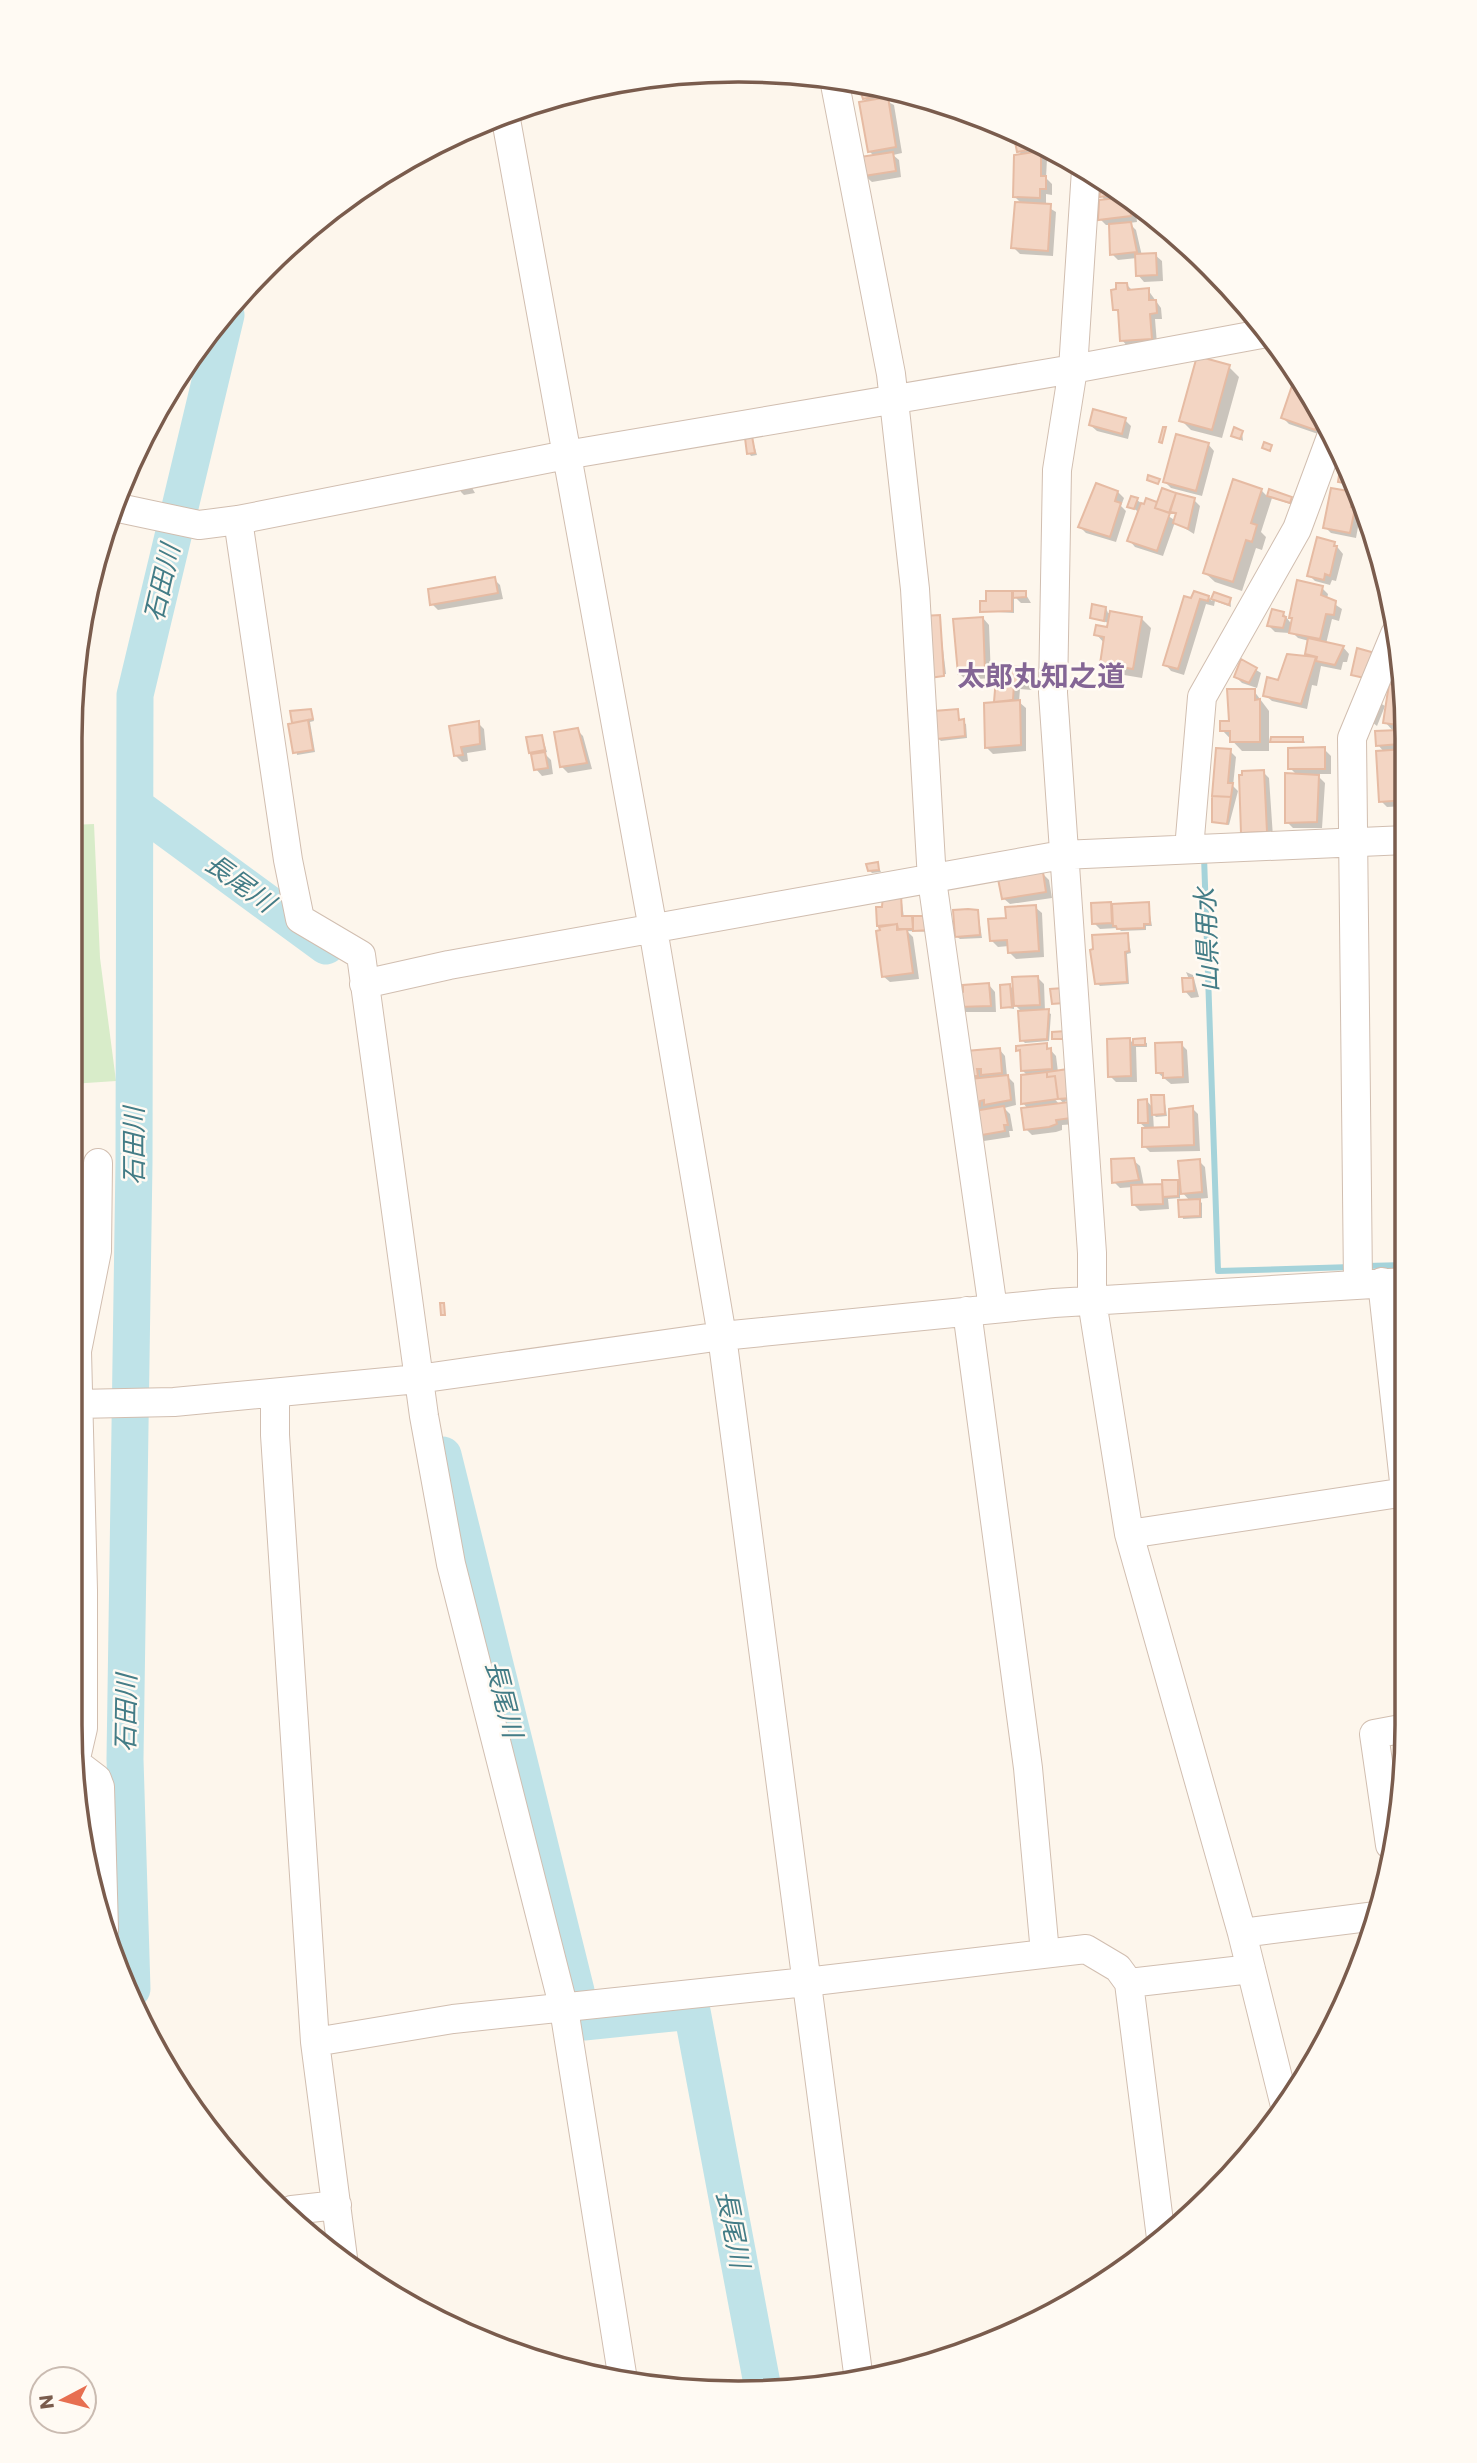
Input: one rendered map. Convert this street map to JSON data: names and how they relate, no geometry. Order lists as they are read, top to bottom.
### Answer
{
  "districts": ["太郎丸知之道"],
  "water": ["石田川", "長尾川", "山県用水"],
  "north": "left"
}
